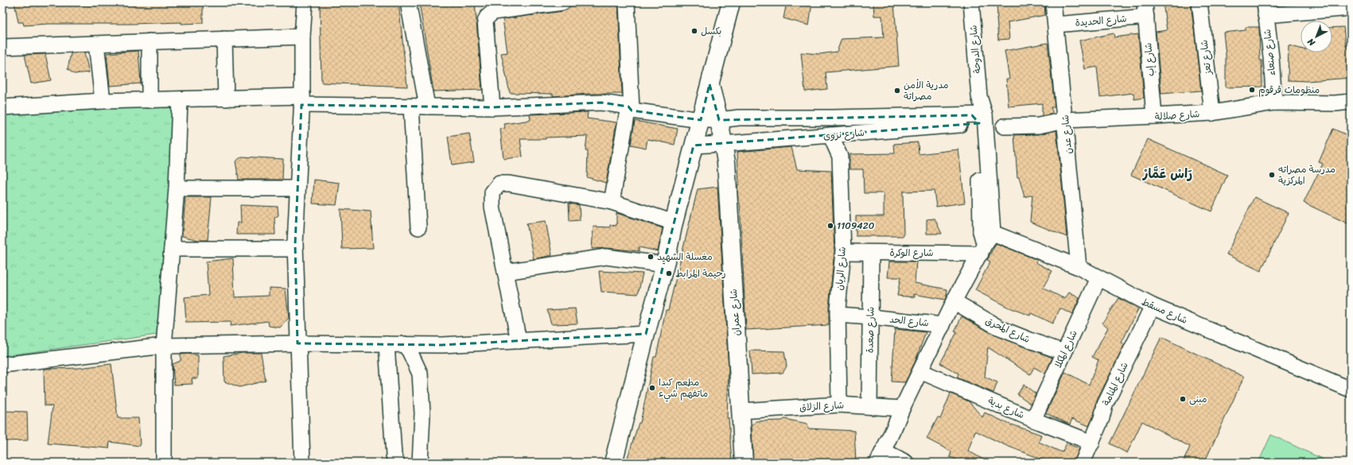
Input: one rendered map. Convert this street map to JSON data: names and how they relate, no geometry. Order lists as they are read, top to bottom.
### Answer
{
  "streets": {
    "main road": ["شارع عمران"],
    "street": [
      "شارع الحديدة",
      "شارع الدوحة",
      "شارع صنعاء",
      "شارع تعز",
      "شارع إب",
      "شارع صلالة",
      "شارع نزوى",
      "شارع عدن",
      "شارع الوكرة",
      "شارع الريان",
      "شارع مسقط",
      "شارع الحد",
      "شارع صعدة",
      "شارع المحرق",
      "شارع المكلا",
      "شارع المنامة",
      "شارع الزلاق",
      "شارع بدية"
    ]
  },
  "crossings": [
    ["شارع الحديدة", "شارع إب"],
    ["شارع الحديدة", "شارع عدن"],
    ["شارع الدوحة", "شارع نزوى"],
    ["شارع صنعاء", "شارع صلالة"],
    ["شارع تعز", "شارع صلالة"],
    ["شارع إب", "شارع صلالة"],
    ["شارع صلالة", "شارع عدن"],
    ["شارع نزوى", "شارع الريان"],
    ["شارع نزوى", "شارع عمران"],
    ["شارع عدن", "شارع مسقط"],
    ["شارع الوكرة", "شارع الريان"],
    ["شارع الوكرة", "شارع مسقط"],
    ["شارع الوكرة", "شارع صعدة"],
    ["شارع الريان", "شارع الحد"],
    ["شارع الريان", "شارع الزلاق"],
    ["شارع مسقط", "شارع المكلا"],
    ["شارع مسقط", "شارع المنامة"],
    ["شارع عمران", "شارع الزلاق"],
    ["شارع الحد", "شارع صعدة"],
    ["شارع صعدة", "شارع الزلاق"],
    ["شارع المحرق", "شارع المكلا"],
    ["شارع المكلا", "شارع بدية"],
    ["شارع المنامة", "شارع بدية"]
  ],
  "districts": ["رَاسْ عَمَّارْ"],
  "places": [
    "بكسل",
    "منظومات قرقوم",
    "مدرية الأمن مصراتة",
    "مدرسة مصراته المركزية",
    "1109420",
    "مغسلة الشهيد",
    "رحيمة المرابط",
    "مطعم كبدا ماتفهم شيء",
    "مبنى"
  ],
  "north": "bottom left"
}
